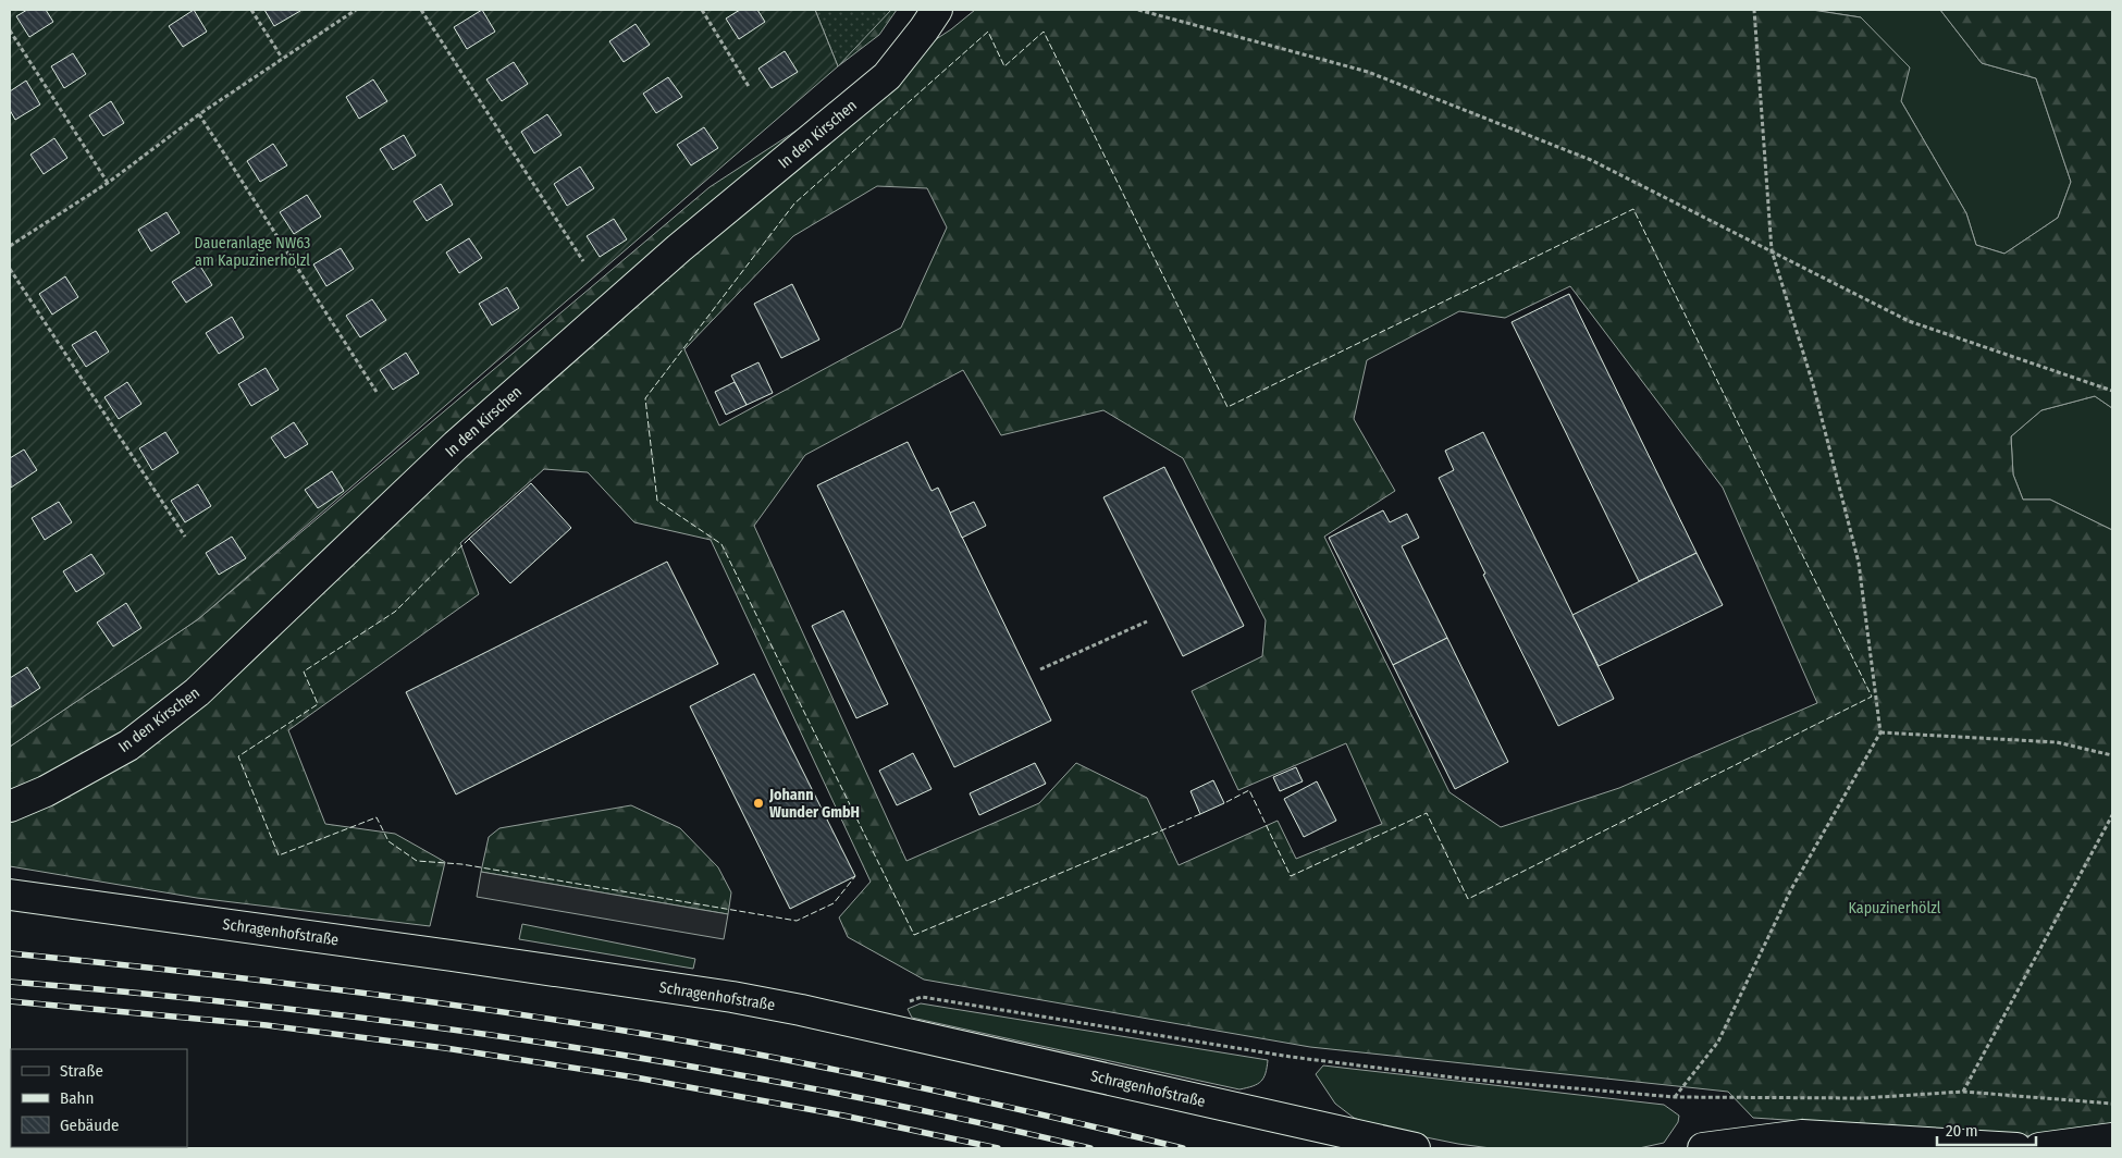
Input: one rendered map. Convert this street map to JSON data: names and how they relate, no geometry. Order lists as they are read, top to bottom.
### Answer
{
  "streets": {
    "street": ["In den Kirschen", "Schragenhofstraße"]
  },
  "parks": ["Daueranlage NW63 am Kapuzinerhölzl", "Kapuzinerhölzl"],
  "places": ["Johann Wunder GmbH"],
  "legend": ["Straße", "Bahn", "Gebäude"],
  "scale_bar": "20 m"
}
